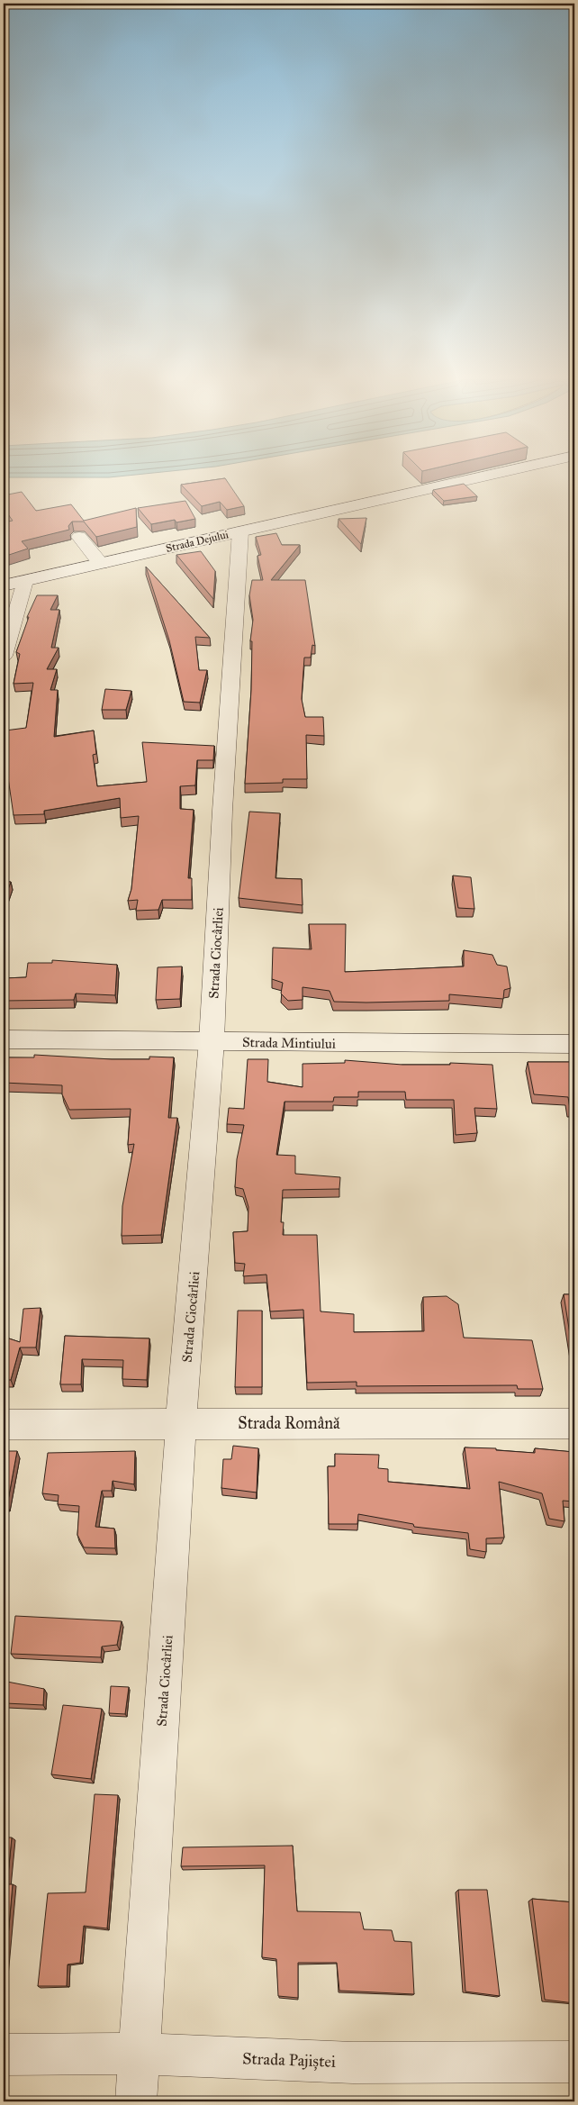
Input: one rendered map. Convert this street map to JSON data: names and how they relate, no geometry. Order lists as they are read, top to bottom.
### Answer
{
  "streets": {
    "street": [
      "Strada Dejului",
      "Strada Ciocârliei",
      "Strada Mintiului",
      "Strada Română",
      "Strada Pajiștei"
    ]
  },
  "crossings": [
    ["Strada Dejului", "Strada Ciocârliei"],
    ["Strada Ciocârliei", "Strada Mintiului"],
    ["Strada Ciocârliei", "Strada Română"],
    ["Strada Ciocârliei", "Strada Pajiștei"]
  ]
}
